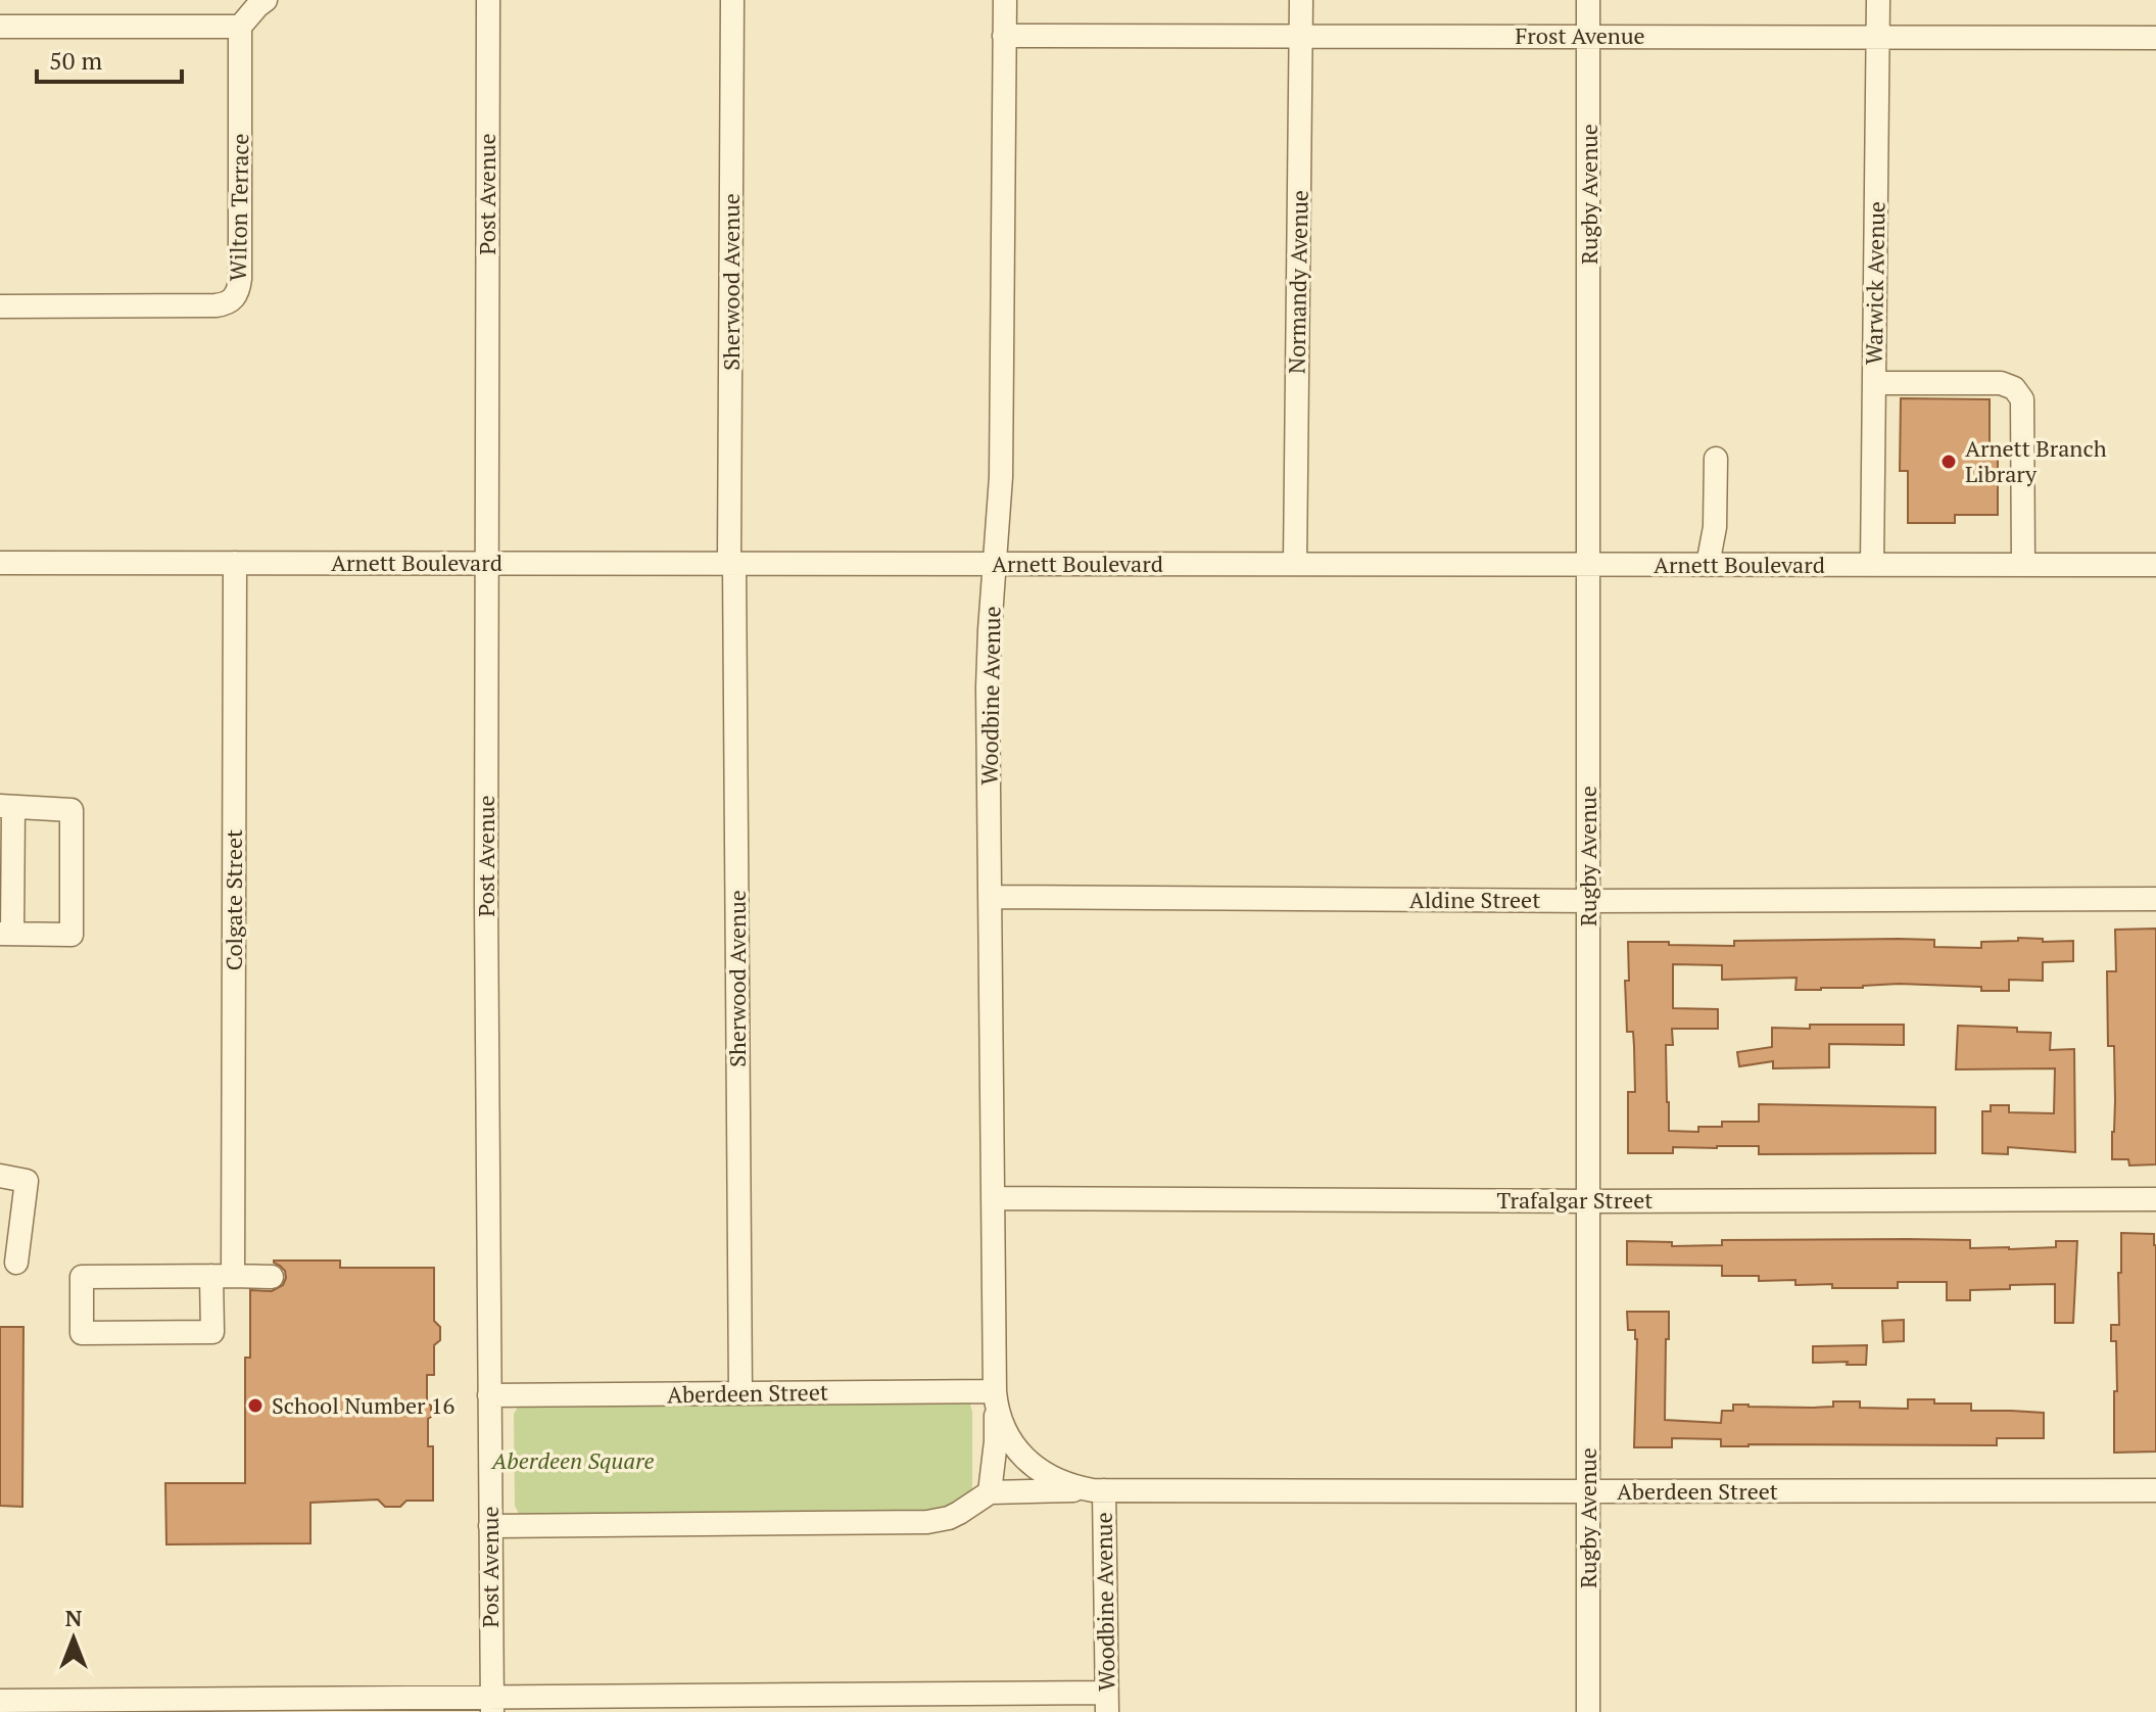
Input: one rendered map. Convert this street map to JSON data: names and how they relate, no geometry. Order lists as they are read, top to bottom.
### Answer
{
  "streets": {
    "street": [
      "Frost Avenue",
      "Post Avenue",
      "Rugby Avenue",
      "Wilton Terrace",
      "Sherwood Avenue",
      "Normandy Avenue",
      "Warwick Avenue",
      "Arnett Boulevard",
      "Woodbine Avenue",
      "Colgate Street",
      "Aldine Street",
      "Trafalgar Street",
      "Aberdeen Street"
    ]
  },
  "crossings": [
    ["Frost Avenue", "Rugby Avenue"],
    ["Frost Avenue", "Normandy Avenue"],
    ["Frost Avenue", "Warwick Avenue"],
    ["Frost Avenue", "Woodbine Avenue"],
    ["Post Avenue", "Arnett Boulevard"],
    ["Post Avenue", "Aberdeen Street"],
    ["Rugby Avenue", "Arnett Boulevard"],
    ["Rugby Avenue", "Aldine Street"],
    ["Rugby Avenue", "Trafalgar Street"],
    ["Rugby Avenue", "Aberdeen Street"],
    ["Sherwood Avenue", "Arnett Boulevard"],
    ["Sherwood Avenue", "Aberdeen Street"],
    ["Normandy Avenue", "Arnett Boulevard"],
    ["Warwick Avenue", "Arnett Boulevard"],
    ["Arnett Boulevard", "Woodbine Avenue"],
    ["Arnett Boulevard", "Colgate Street"],
    ["Woodbine Avenue", "Aldine Street"],
    ["Woodbine Avenue", "Trafalgar Street"],
    ["Woodbine Avenue", "Aberdeen Street"]
  ],
  "parks": ["Aberdeen Square"],
  "places": ["Arnett Branch Library", "School Number 16"],
  "scale_bar": "50 m",
  "north": "top"
}
